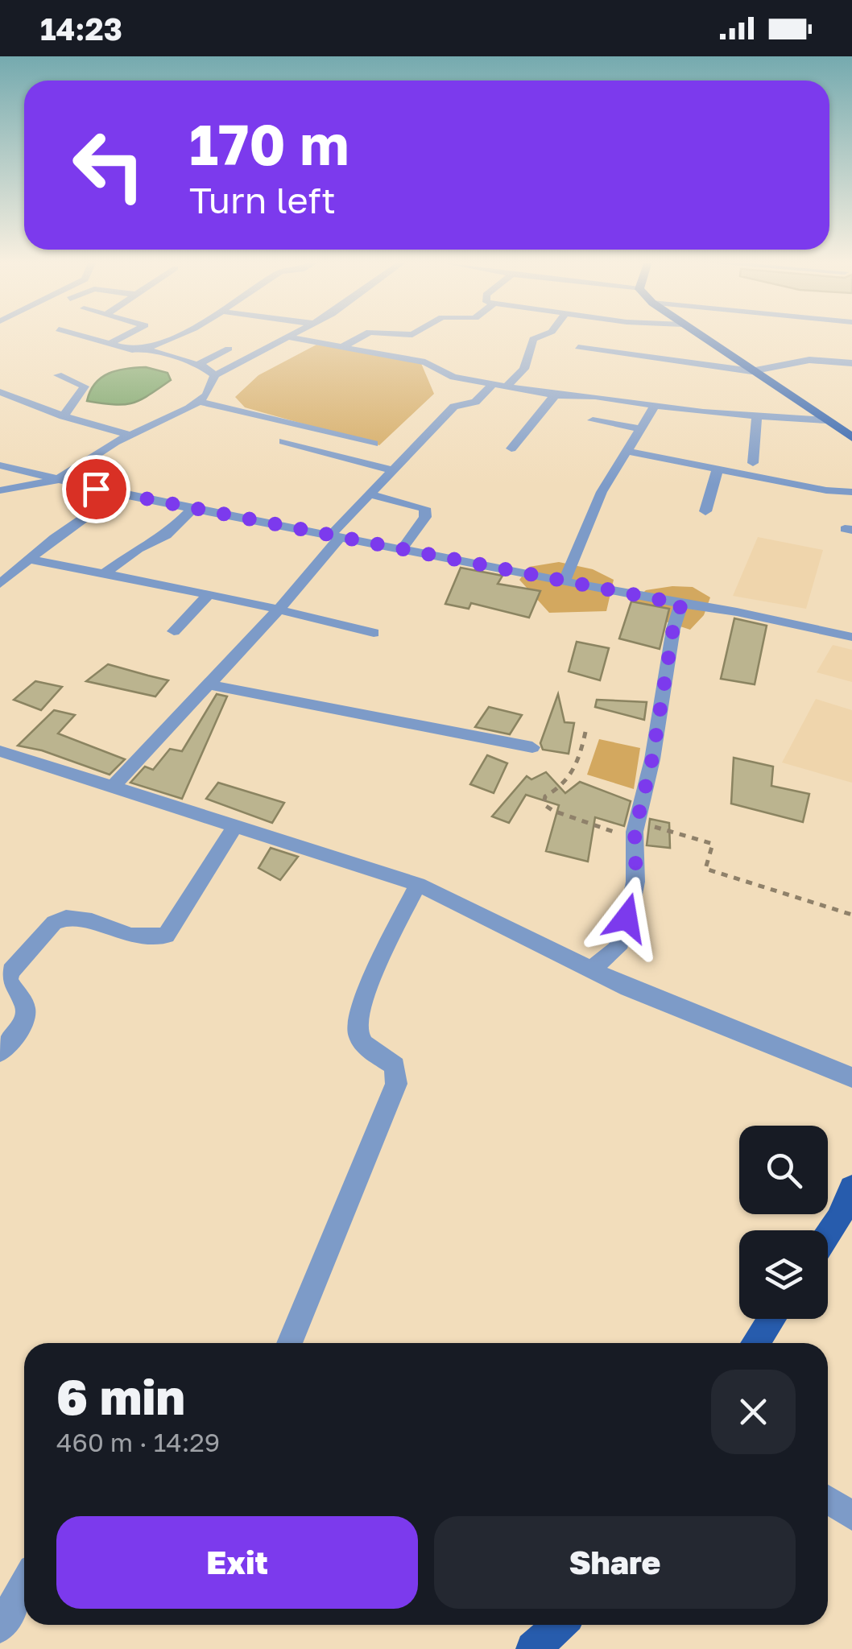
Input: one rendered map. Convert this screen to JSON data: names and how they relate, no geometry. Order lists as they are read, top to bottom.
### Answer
{
  "page": {
    "status": "14:23",
    "turn": ["170 m", "Turn left"],
    "heading": ["6 min", "460 m · 14:29"],
    "buttons": ["Exit", "Share"]
  }
}
